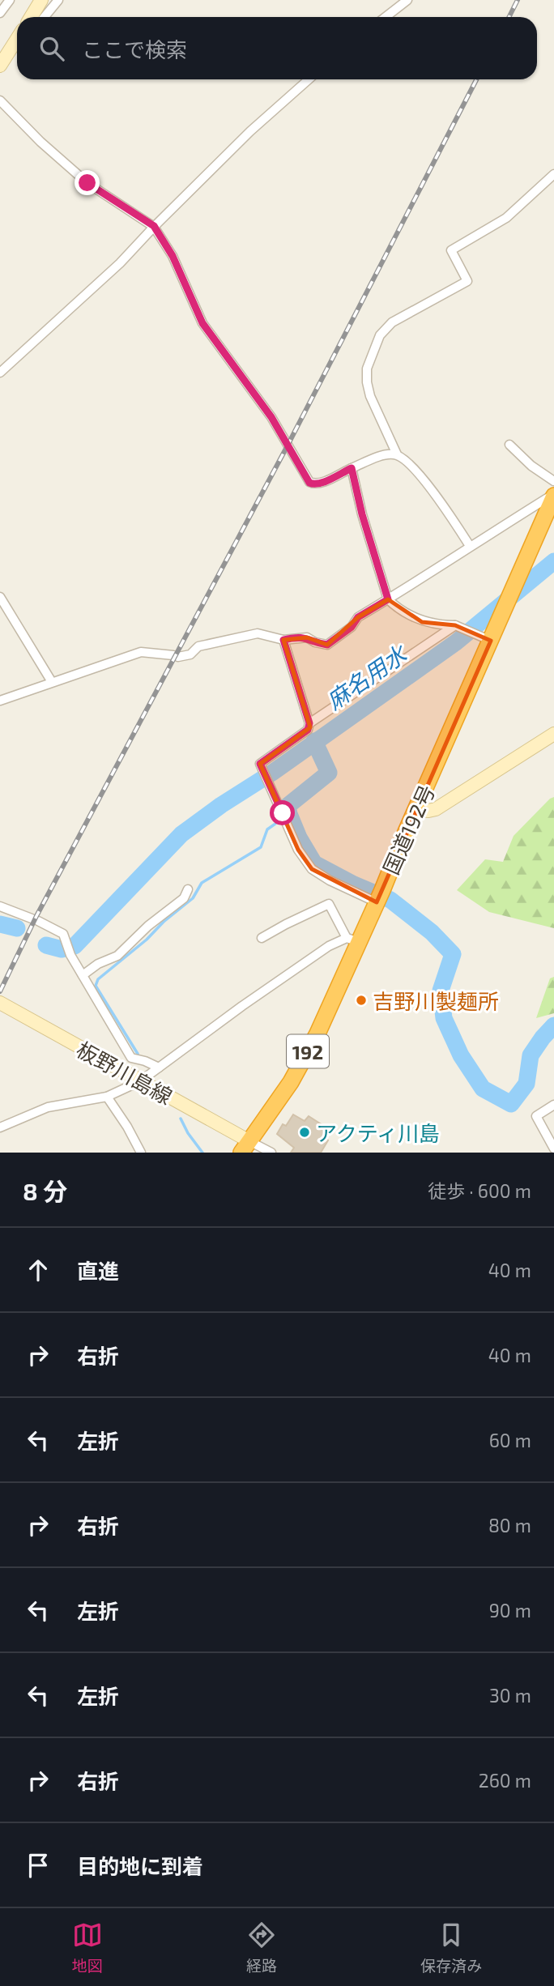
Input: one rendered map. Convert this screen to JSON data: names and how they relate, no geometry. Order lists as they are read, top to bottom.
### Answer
{
  "streets": {
    "highway": ["国道192号", "192"],
    "main road": ["板野川島線"]
  },
  "crossings": [
    ["国道192号", "板野川島線"]
  ],
  "water": ["麻名用水"],
  "places": ["吉野川製麺所", "アクティ川島"],
  "page": {
    "search": "ここで検索",
    "heading": ["8 分", "徒歩 · 600 m"],
    "list": [
      ["直進", "40 m"],
      ["右折", "40 m"],
      ["左折", "60 m"],
      ["右折", "80 m"],
      ["左折", "90 m"],
      ["左折", "30 m"],
      ["右折", "260 m"],
      "目的地に到着"
    ],
    "nav": ["地図", "経路", "保存済み"]
  }
}
